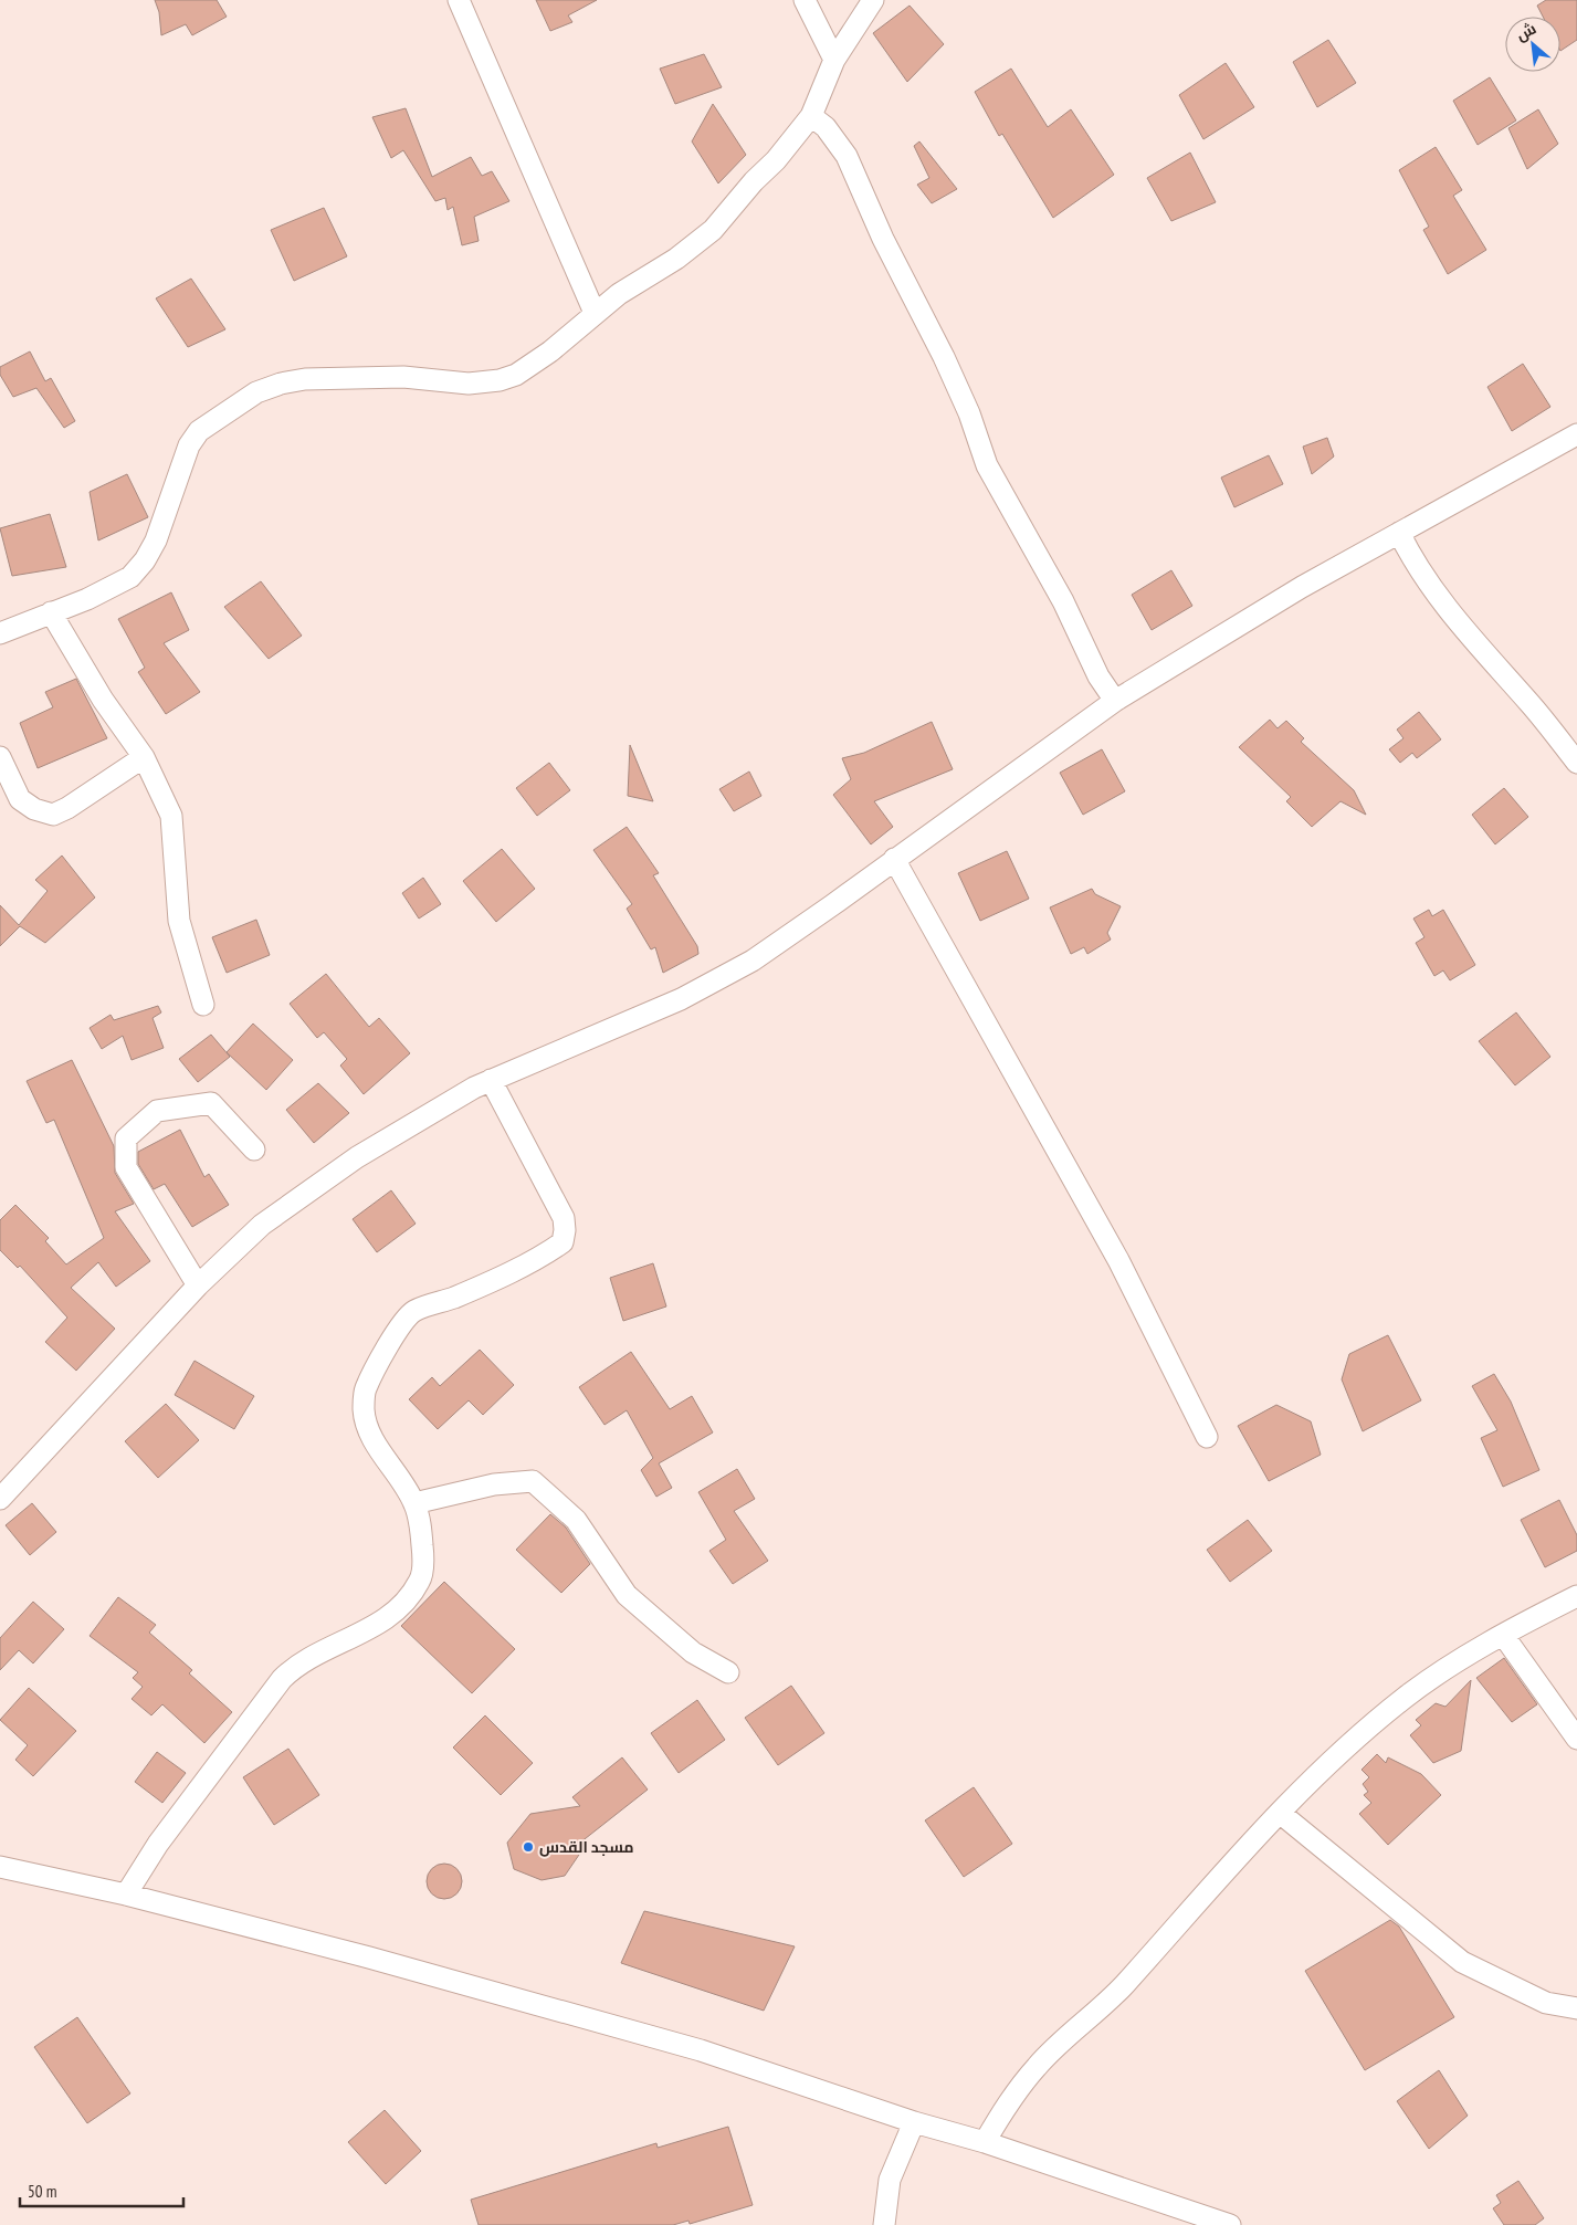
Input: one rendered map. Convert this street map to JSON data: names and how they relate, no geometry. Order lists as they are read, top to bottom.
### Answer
{
  "places": ["مسجد القدس"],
  "scale_bar": "50 m",
  "north": "top left"
}
